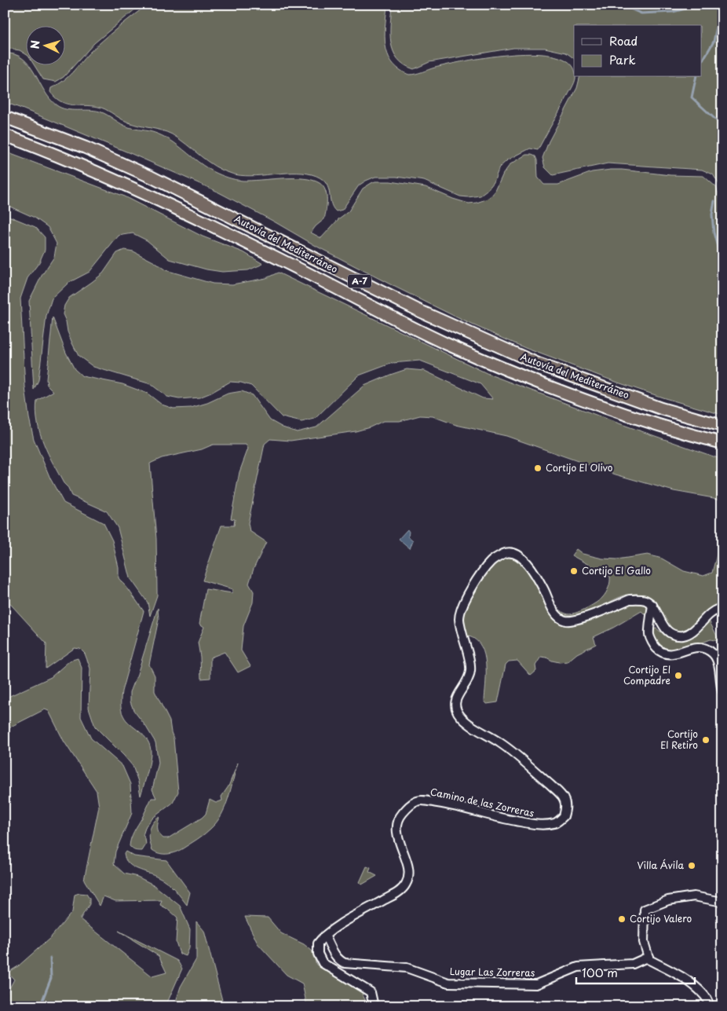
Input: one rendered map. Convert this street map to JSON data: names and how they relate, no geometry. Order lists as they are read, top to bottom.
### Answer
{
  "streets": {
    "highway": ["Autovía del Mediterráneo", "A-7"],
    "street": ["Camino de las Zorreras", "Lugar Las Zorreras"]
  },
  "crossings": [
    ["Camino de las Zorreras", "Lugar Las Zorreras"]
  ],
  "places": [
    "Cortijo El Olivo",
    "Cortijo El Gallo",
    "Cortijo El Compadre",
    "Cortijo El Retiro",
    "Villa Ávila",
    "Cortijo Valero"
  ],
  "legend": ["Road", "Park"],
  "scale_bar": "100 m",
  "north": "left"
}
